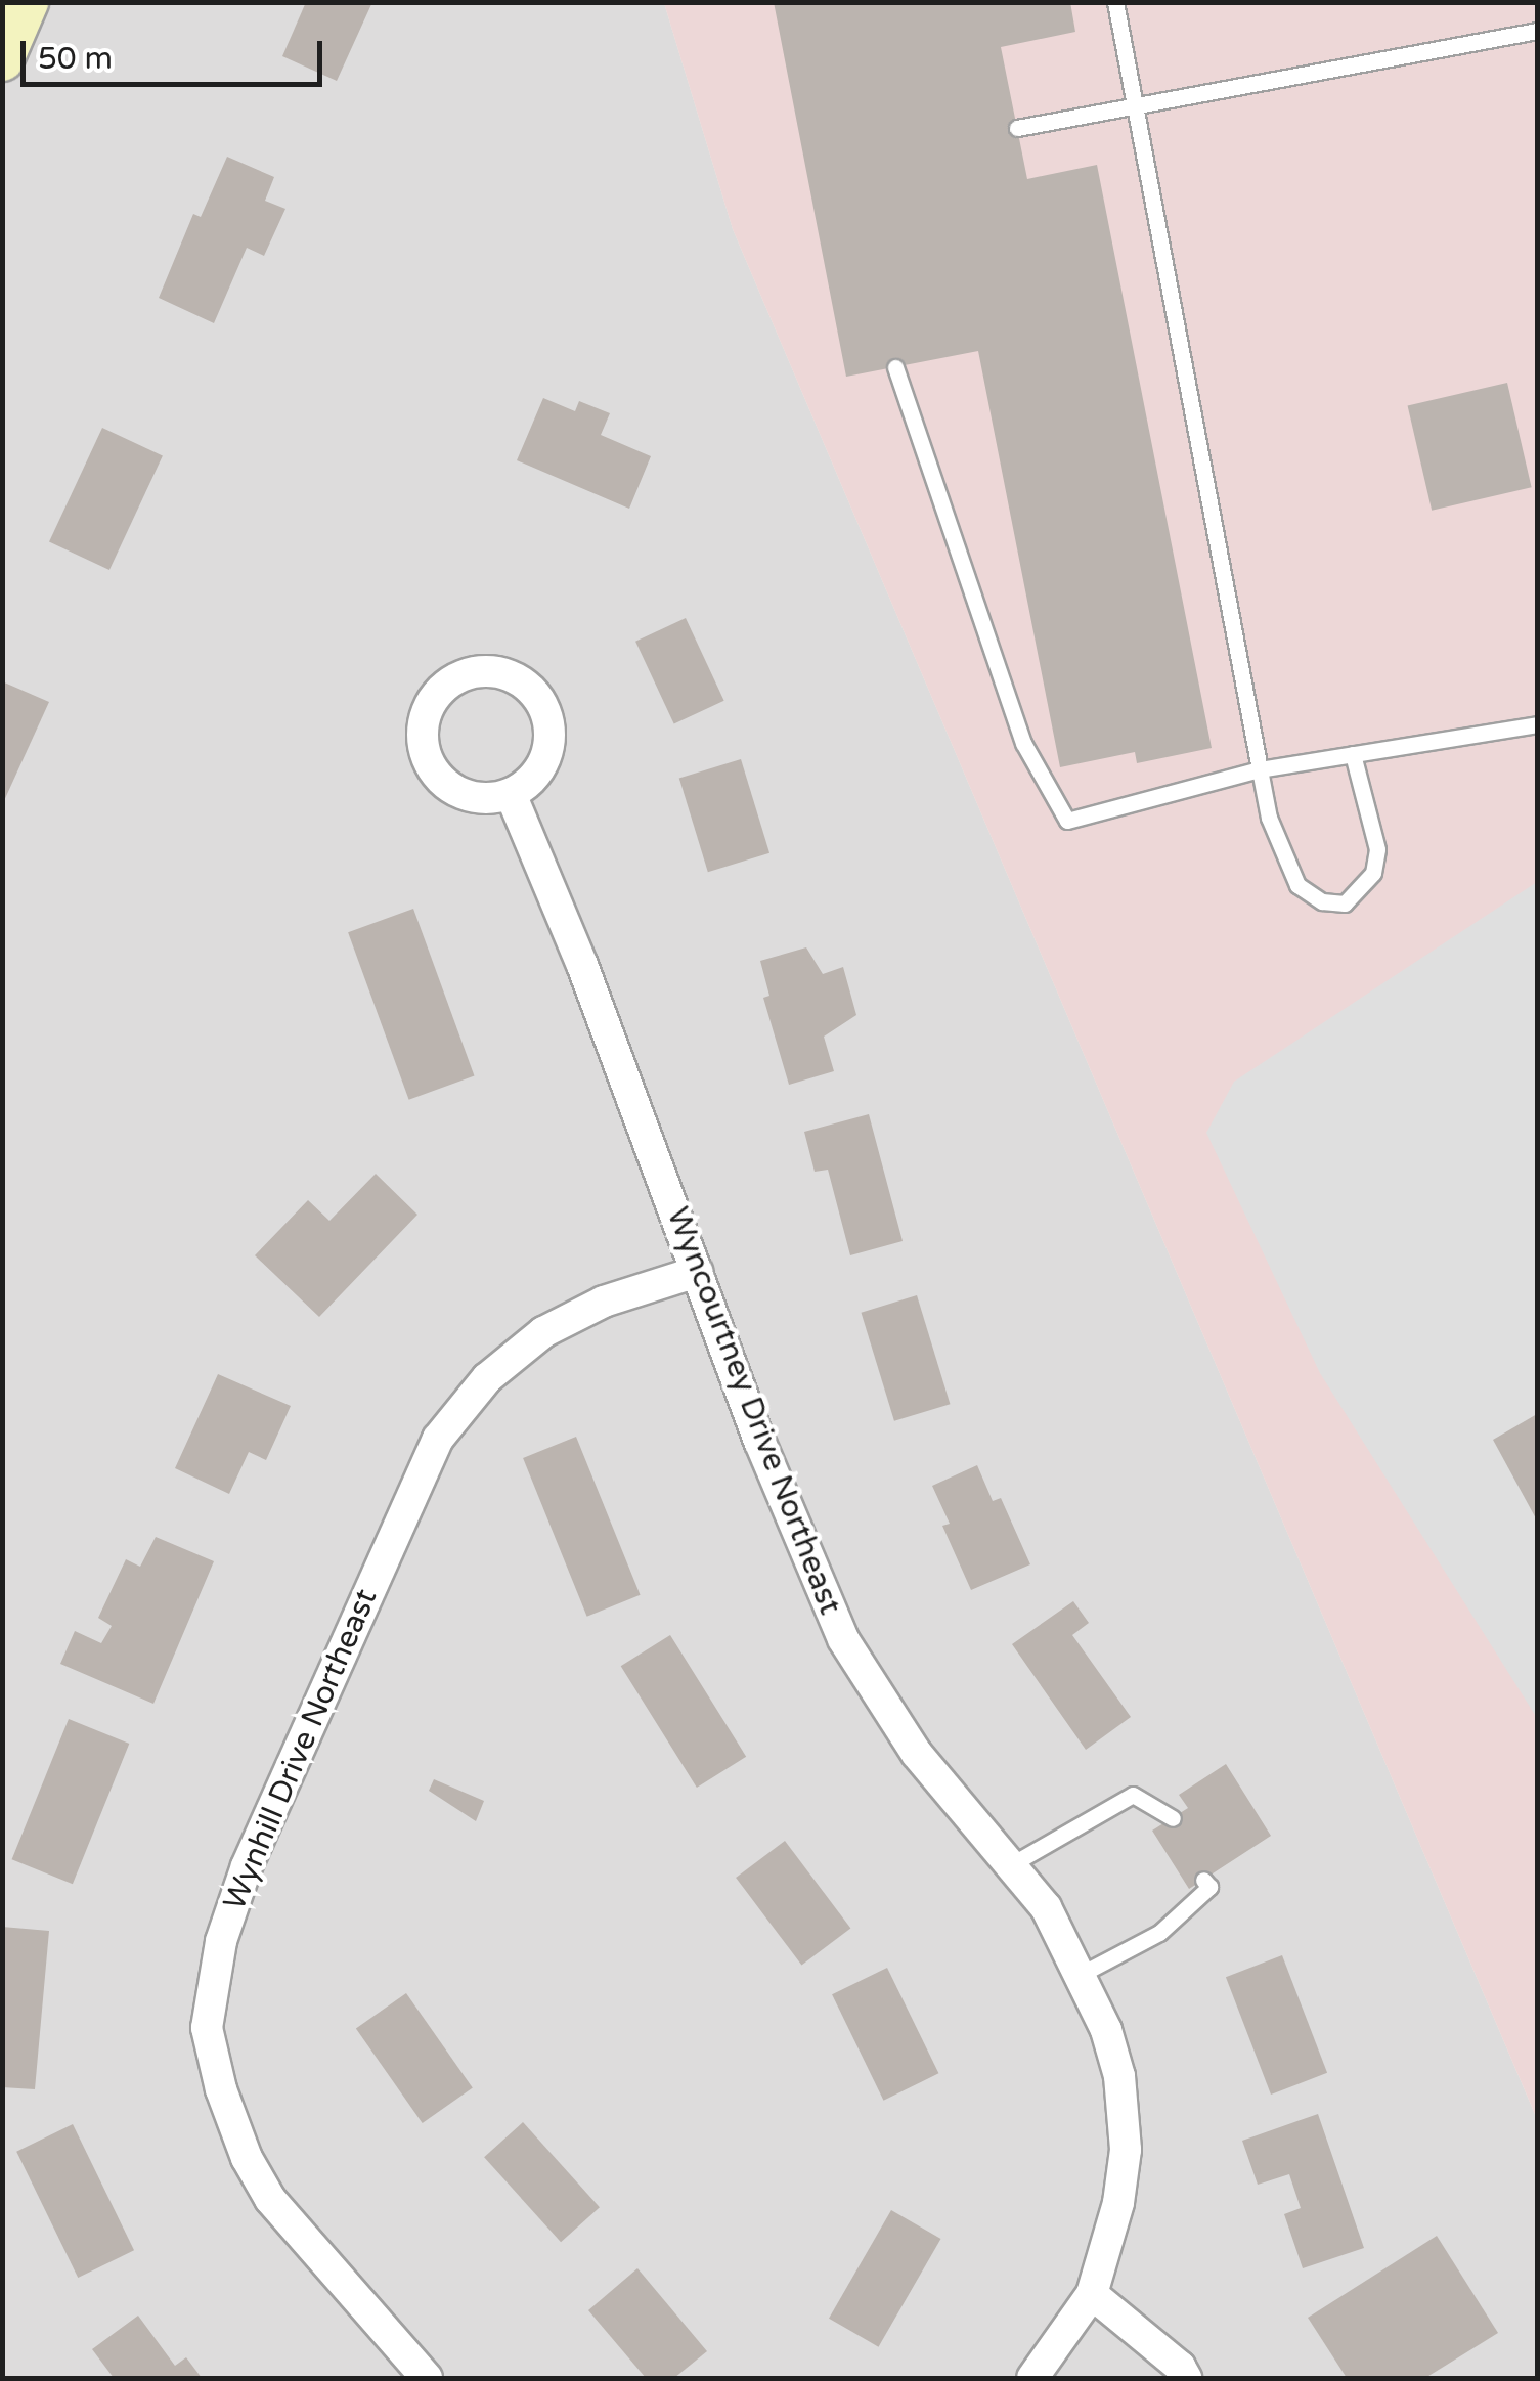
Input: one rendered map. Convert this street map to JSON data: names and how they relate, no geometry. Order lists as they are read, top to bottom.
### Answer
{
  "streets": {
    "street": ["Wyncourtney Drive Northeast", "Wynhill Drive Northeast"]
  },
  "crossings": [
    ["Wyncourtney Drive Northeast", "Wynhill Drive Northeast"]
  ],
  "scale_bar": "50 m"
}
